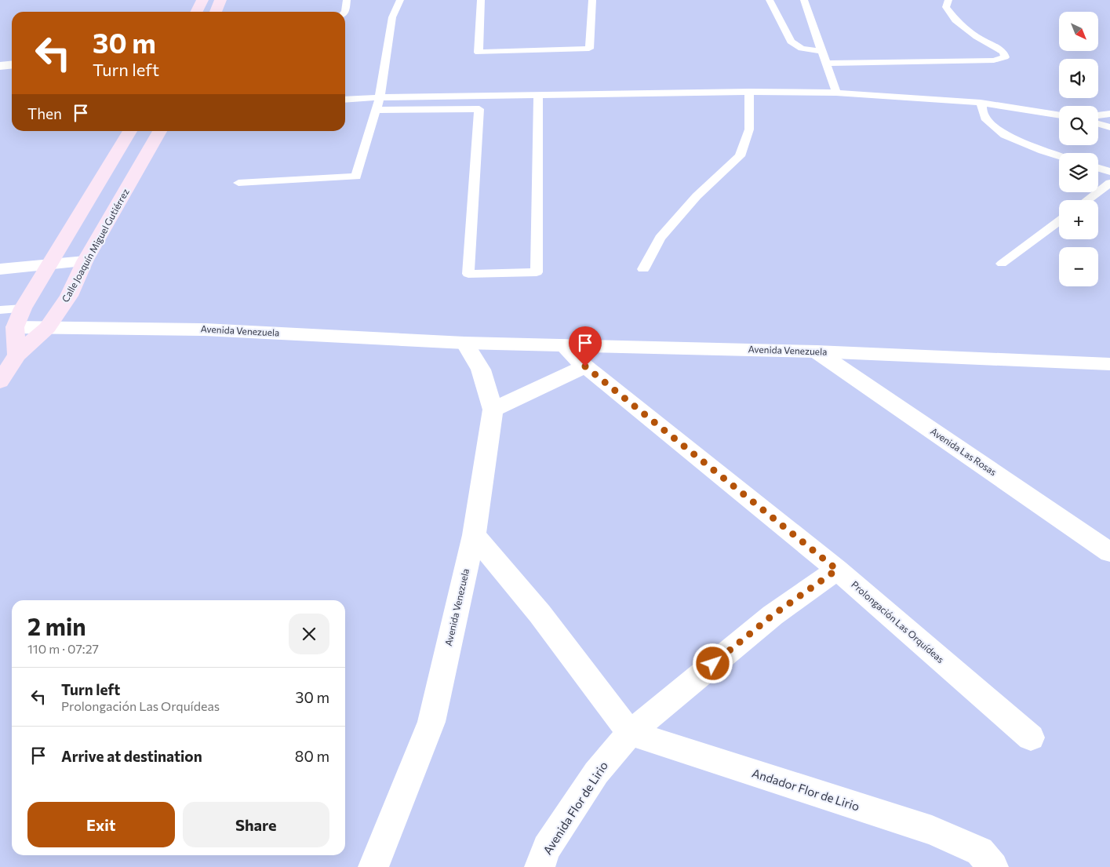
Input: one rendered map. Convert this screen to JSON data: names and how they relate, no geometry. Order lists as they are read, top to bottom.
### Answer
{
  "streets": {
    "main road": ["Calle Joaquín Miguel Gutiérrez"],
    "street": [
      "Avenida Venezuela",
      "Avenida Las Rosas",
      "Prolongación Las Orquídeas",
      "Andador Flor de Lirio",
      "Avenida Flor de Lirio"
    ]
  },
  "crossings": [
    ["Calle Joaquín Miguel Gutiérrez", "Avenida Venezuela"],
    ["Avenida Venezuela", "Avenida Las Rosas"],
    ["Avenida Venezuela", "Prolongación Las Orquídeas"],
    ["Prolongación Las Orquídeas", "Avenida Flor de Lirio"],
    ["Andador Flor de Lirio", "Avenida Flor de Lirio"]
  ],
  "north": "bottom right",
  "page": {
    "map_buttons": ["+", "−"],
    "turn": ["30 m", "Turn left"],
    "then": "Then",
    "heading": ["2 min", "110 m · 07:27"],
    "list": [
      {
        "name": "Turn left",
        "note": "Prolongación Las Orquídeas",
        "value": "30 m"
      },
      {
        "name": "Arrive at destination",
        "value": "80 m"
      }
    ],
    "buttons": ["Exit", "Share"]
  }
}
